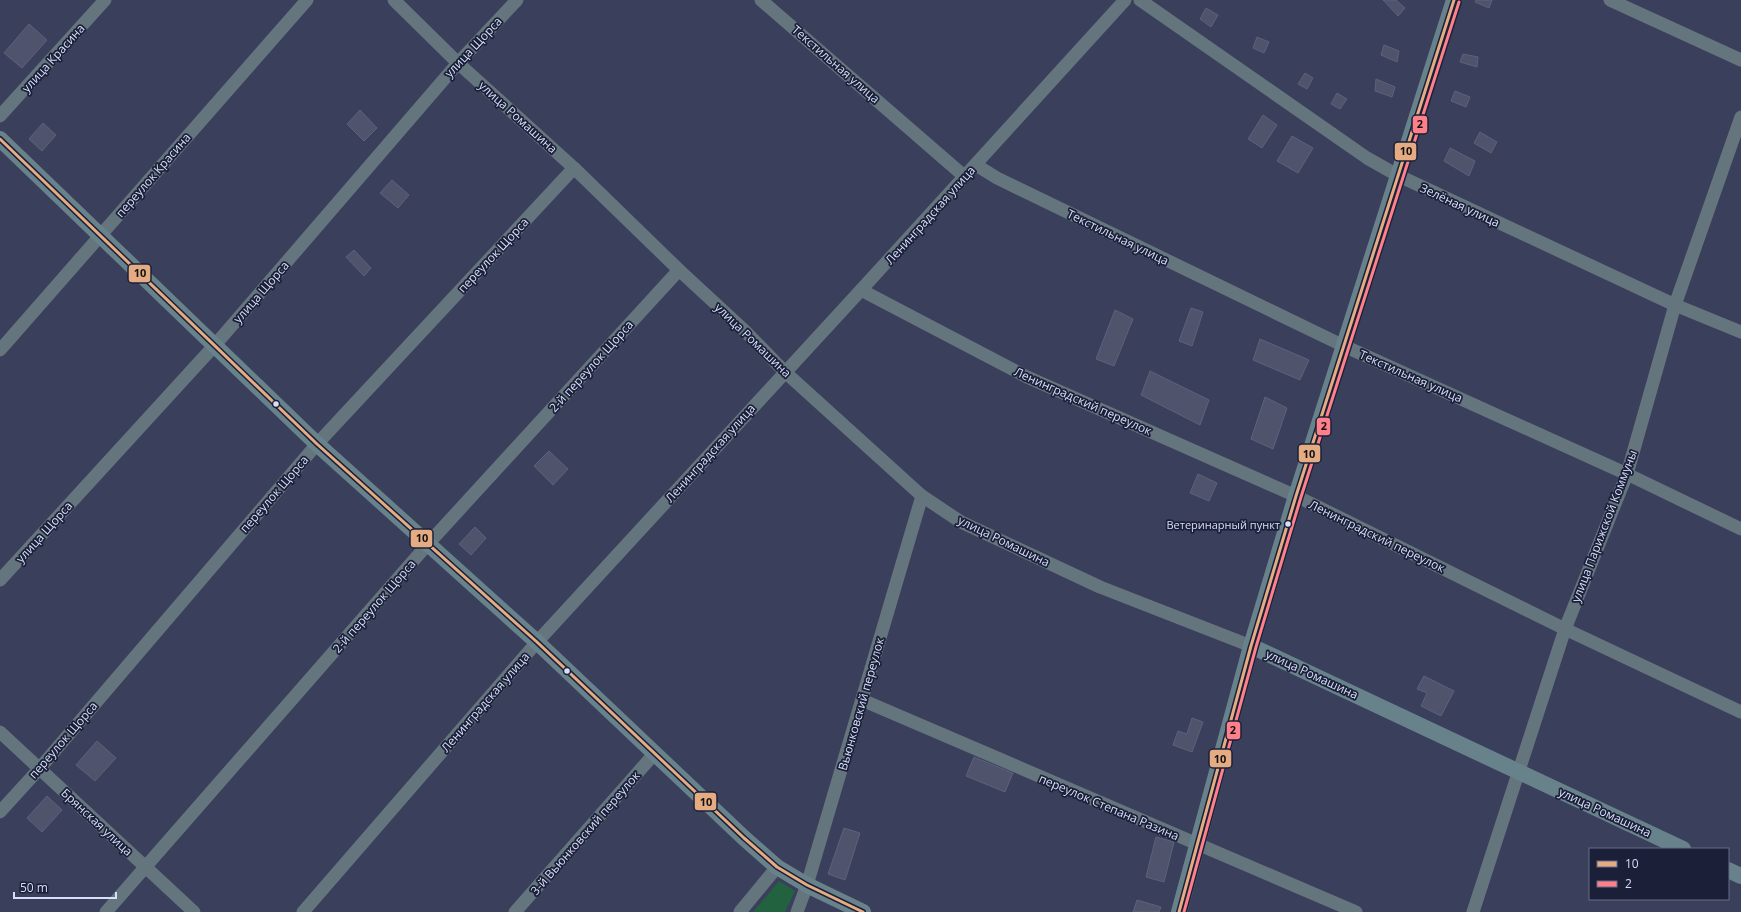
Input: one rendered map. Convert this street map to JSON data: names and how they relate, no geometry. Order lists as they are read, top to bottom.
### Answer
{
  "streets": {
    "main road": ["улица Ромашина"],
    "street": [
      "улица Щорса",
      "улица Красина",
      "Текстильная улица",
      "переулок Красина",
      "Зелёная улица",
      "Ленинградская улица",
      "переулок Щорса",
      "2-й переулок Щорса",
      "Ленинградский переулок",
      "улица Парижской Коммуны",
      "Вьюнковский переулок",
      "переулок Степана Разина",
      "Брянская улица",
      "3-й Вьюнковский переулок"
    ]
  },
  "crossings": [
    ["улица Щорса", "улица Ромашина"],
    ["Текстильная улица", "Ленинградская улица"],
    ["Текстильная улица", "улица Парижской Коммуны"],
    ["улица Ромашина", "Ленинградская улица"],
    ["улица Ромашина", "переулок Щорса"],
    ["улица Ромашина", "2-й переулок Щорса"],
    ["улица Ромашина", "улица Парижской Коммуны"],
    ["улица Ромашина", "Вьюнковский переулок"],
    ["Зелёная улица", "улица Парижской Коммуны"],
    ["Ленинградская улица", "Ленинградский переулок"],
    ["переулок Щорса", "Брянская улица"],
    ["2-й переулок Щорса", "Брянская улица"],
    ["Ленинградский переулок", "улица Парижской Коммуны"],
    ["Вьюнковский переулок", "переулок Степана Разина"]
  ],
  "places": ["Ветеринарный пункт"],
  "lines": ["transit line 10", "transit line 2"],
  "legend": ["10", "2"],
  "scale_bar": "50 m"
}
